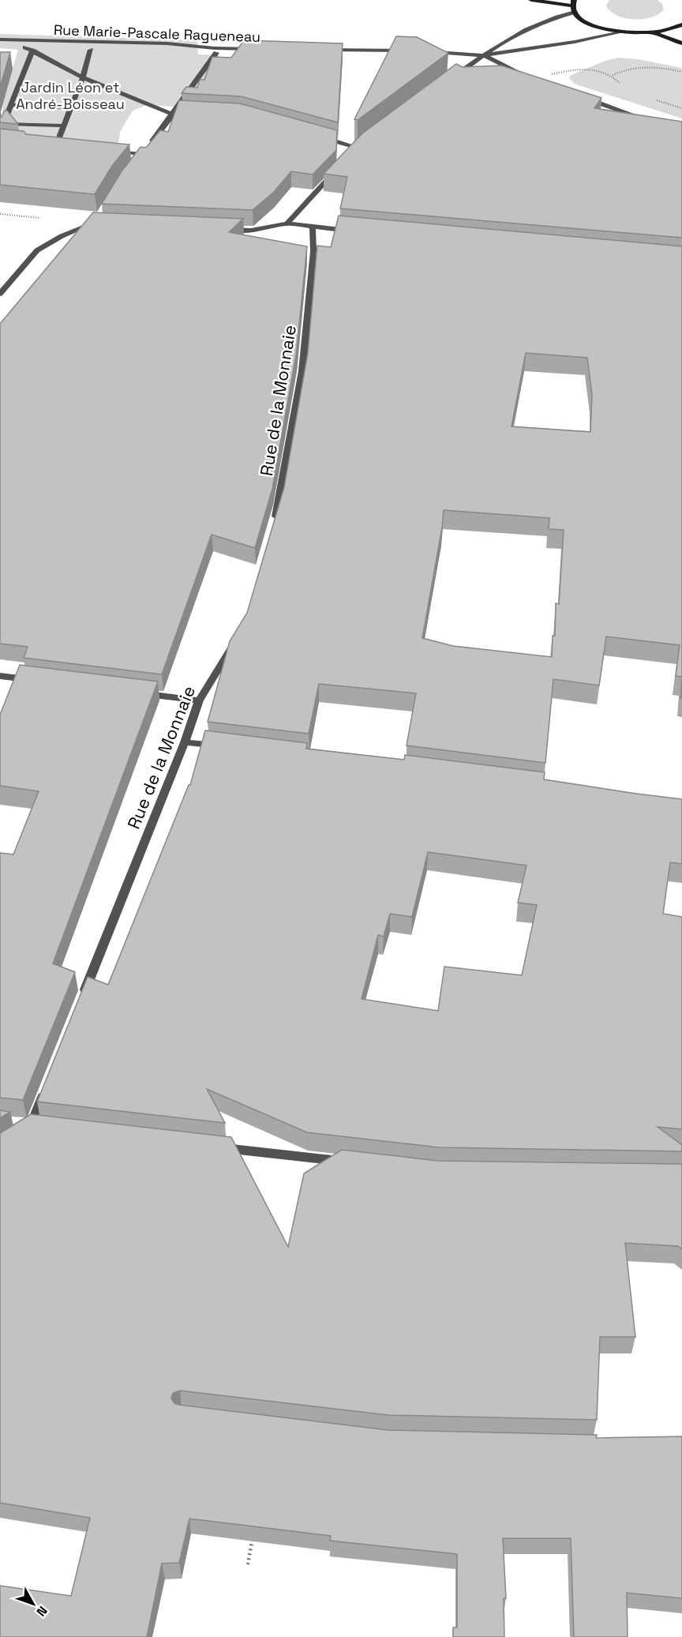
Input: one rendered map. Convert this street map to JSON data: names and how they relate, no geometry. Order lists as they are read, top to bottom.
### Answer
{
  "streets": {
    "street": ["Rue Marie-Pascale Ragueneau", "Rue de la Monnaie"]
  },
  "parks": ["Jardin Léon et André-Boisseau"],
  "north": "bottom right"
}
